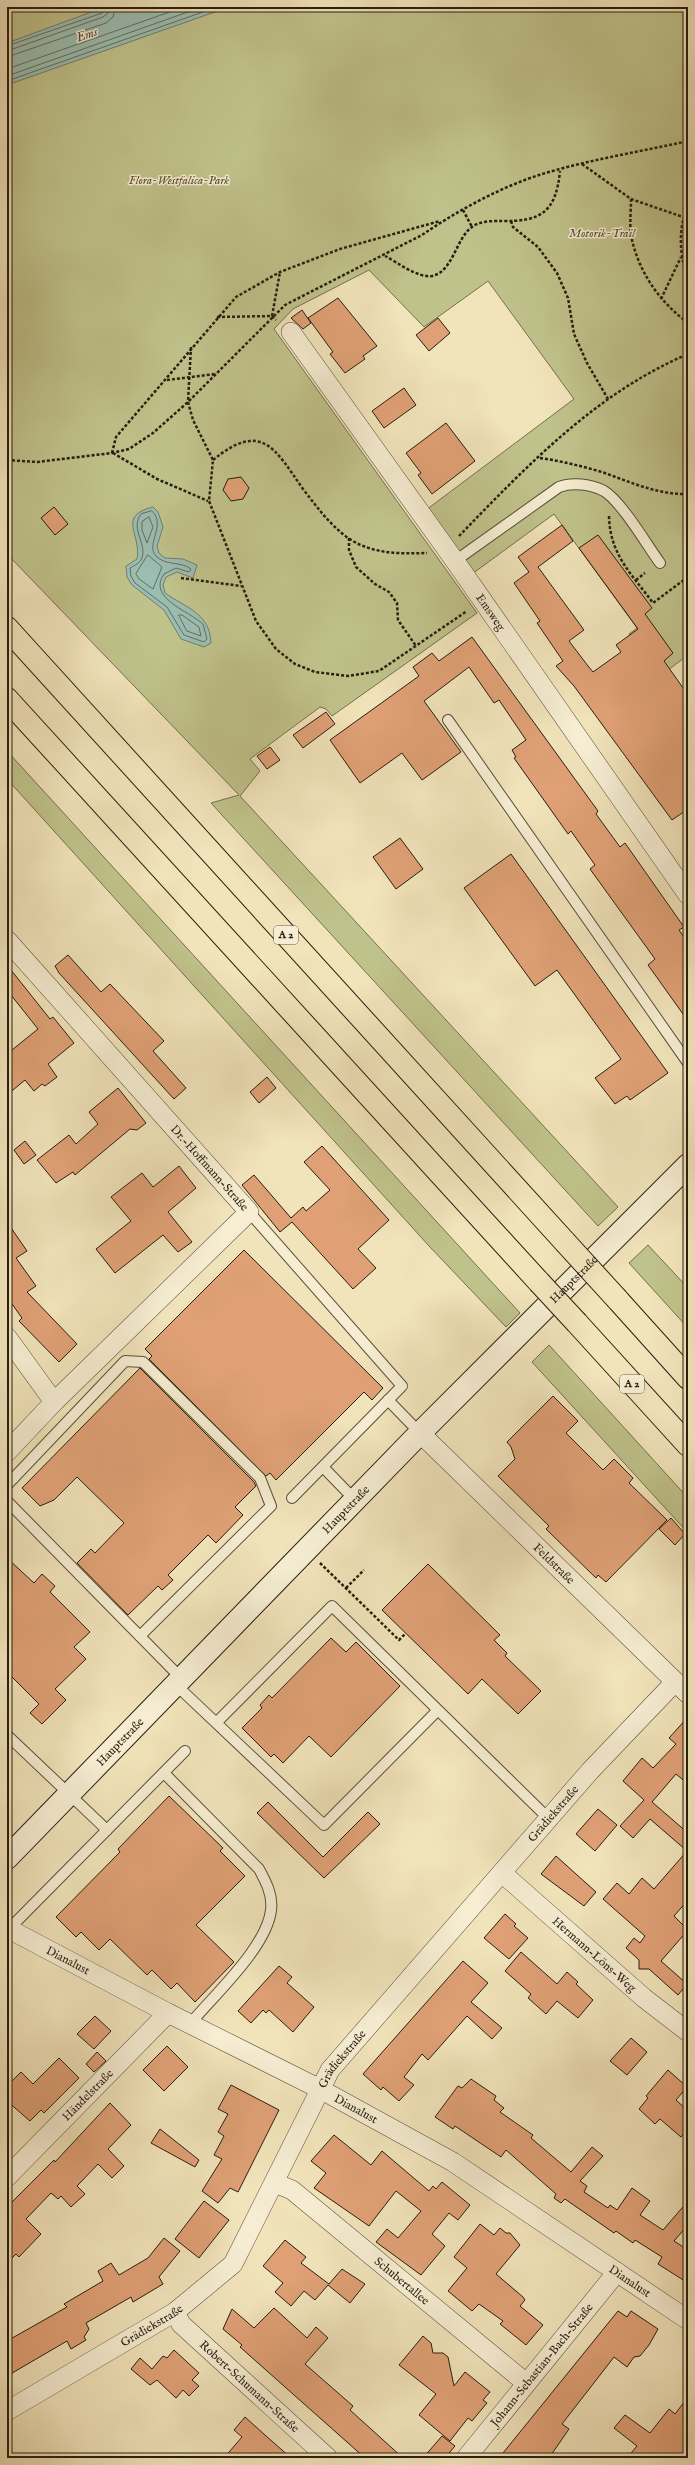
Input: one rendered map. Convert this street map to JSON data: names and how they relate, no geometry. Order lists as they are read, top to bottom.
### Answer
{
  "streets": {
    "highway": ["A 2"],
    "street": [
      "Emsweg",
      "Dr.-Hoffmann-Straße",
      "Hauptstraße",
      "Feldstraße",
      "Grädiekstraße",
      "Hermann-Löns-Weg",
      "Dianalust",
      "Händelstraße",
      "Schubertallee",
      "Johann-Sebastian-Bach-Straße",
      "Robert-Schumann-Straße"
    ]
  },
  "crossings": [
    ["Hauptstraße", "Feldstraße"],
    ["Feldstraße", "Grädiekstraße"],
    ["Grädiekstraße", "Hermann-Löns-Weg"],
    ["Grädiekstraße", "Dianalust"],
    ["Grädiekstraße", "Schubertallee"],
    ["Grädiekstraße", "Robert-Schumann-Straße"],
    ["Dianalust", "Händelstraße"],
    ["Dianalust", "Johann-Sebastian-Bach-Straße"],
    ["Schubertallee", "Johann-Sebastian-Bach-Straße"]
  ],
  "water": ["Ems"],
  "parks": ["Flora-Westfalica-Park", "Motorik-Trail"]
}
